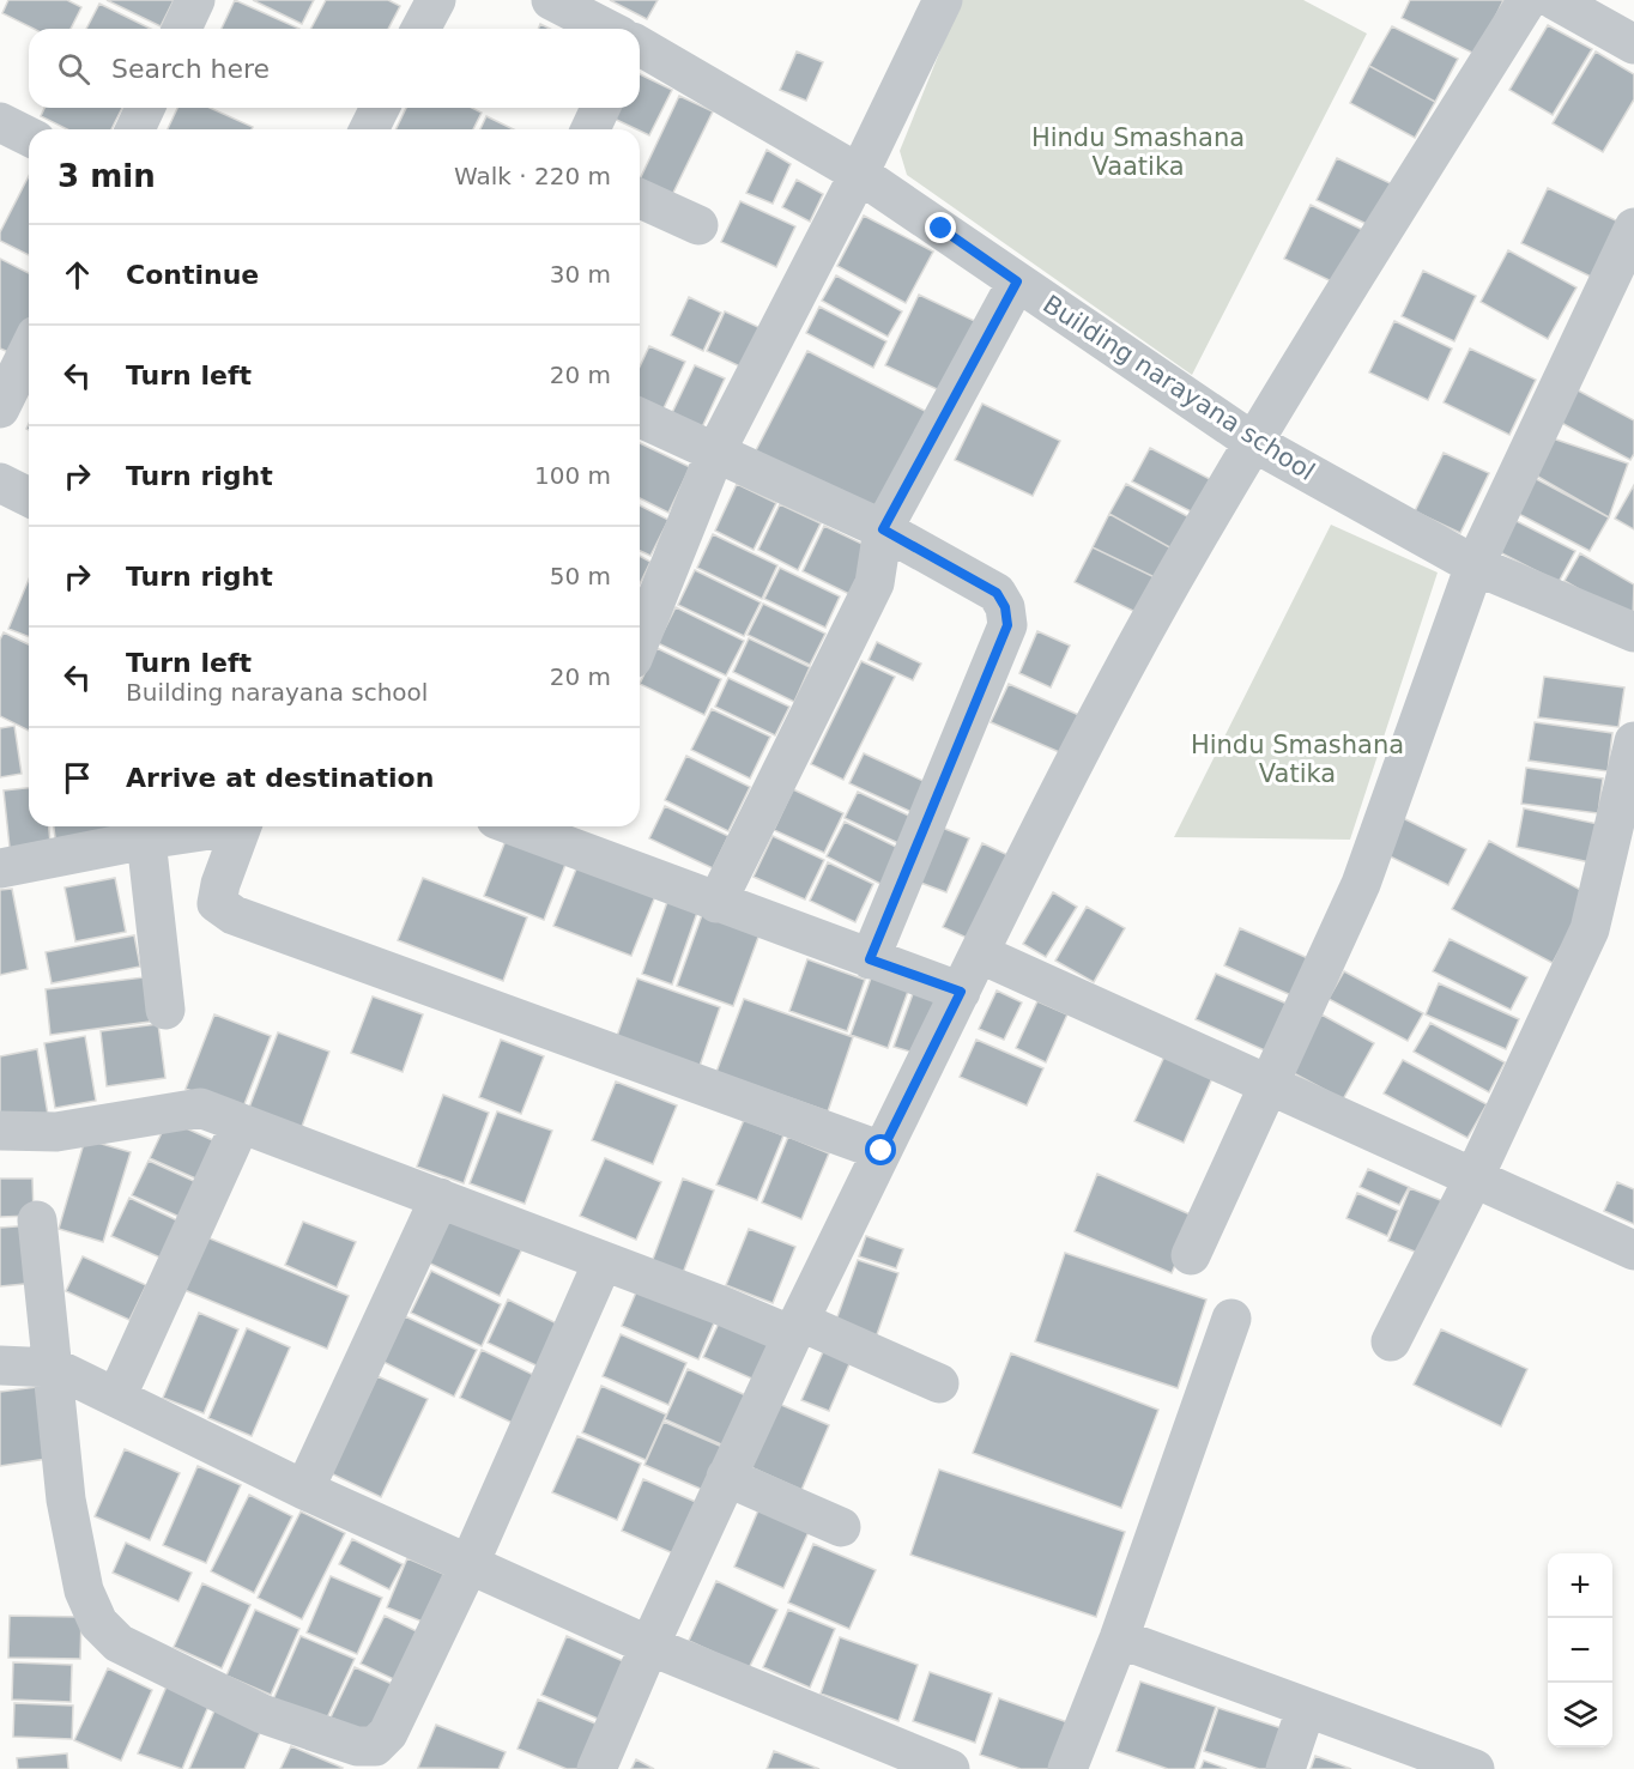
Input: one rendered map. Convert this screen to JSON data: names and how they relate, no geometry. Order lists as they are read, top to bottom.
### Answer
{
  "streets": {
    "street": ["Building narayana school"]
  },
  "parks": ["Hindu Smashana Vaatika", "Hindu Smashana Vatika"],
  "page": {
    "search": "Search here",
    "heading": ["3 min", "Walk · 220 m"],
    "list": [
      ["Continue", "30 m"],
      ["Turn left", "20 m"],
      ["Turn right", "100 m"],
      ["Turn right", "50 m"],
      ["Turn left", "Building narayana school", "20 m"],
      "Arrive at destination"
    ],
    "map_buttons": ["+", "−"]
  }
}
